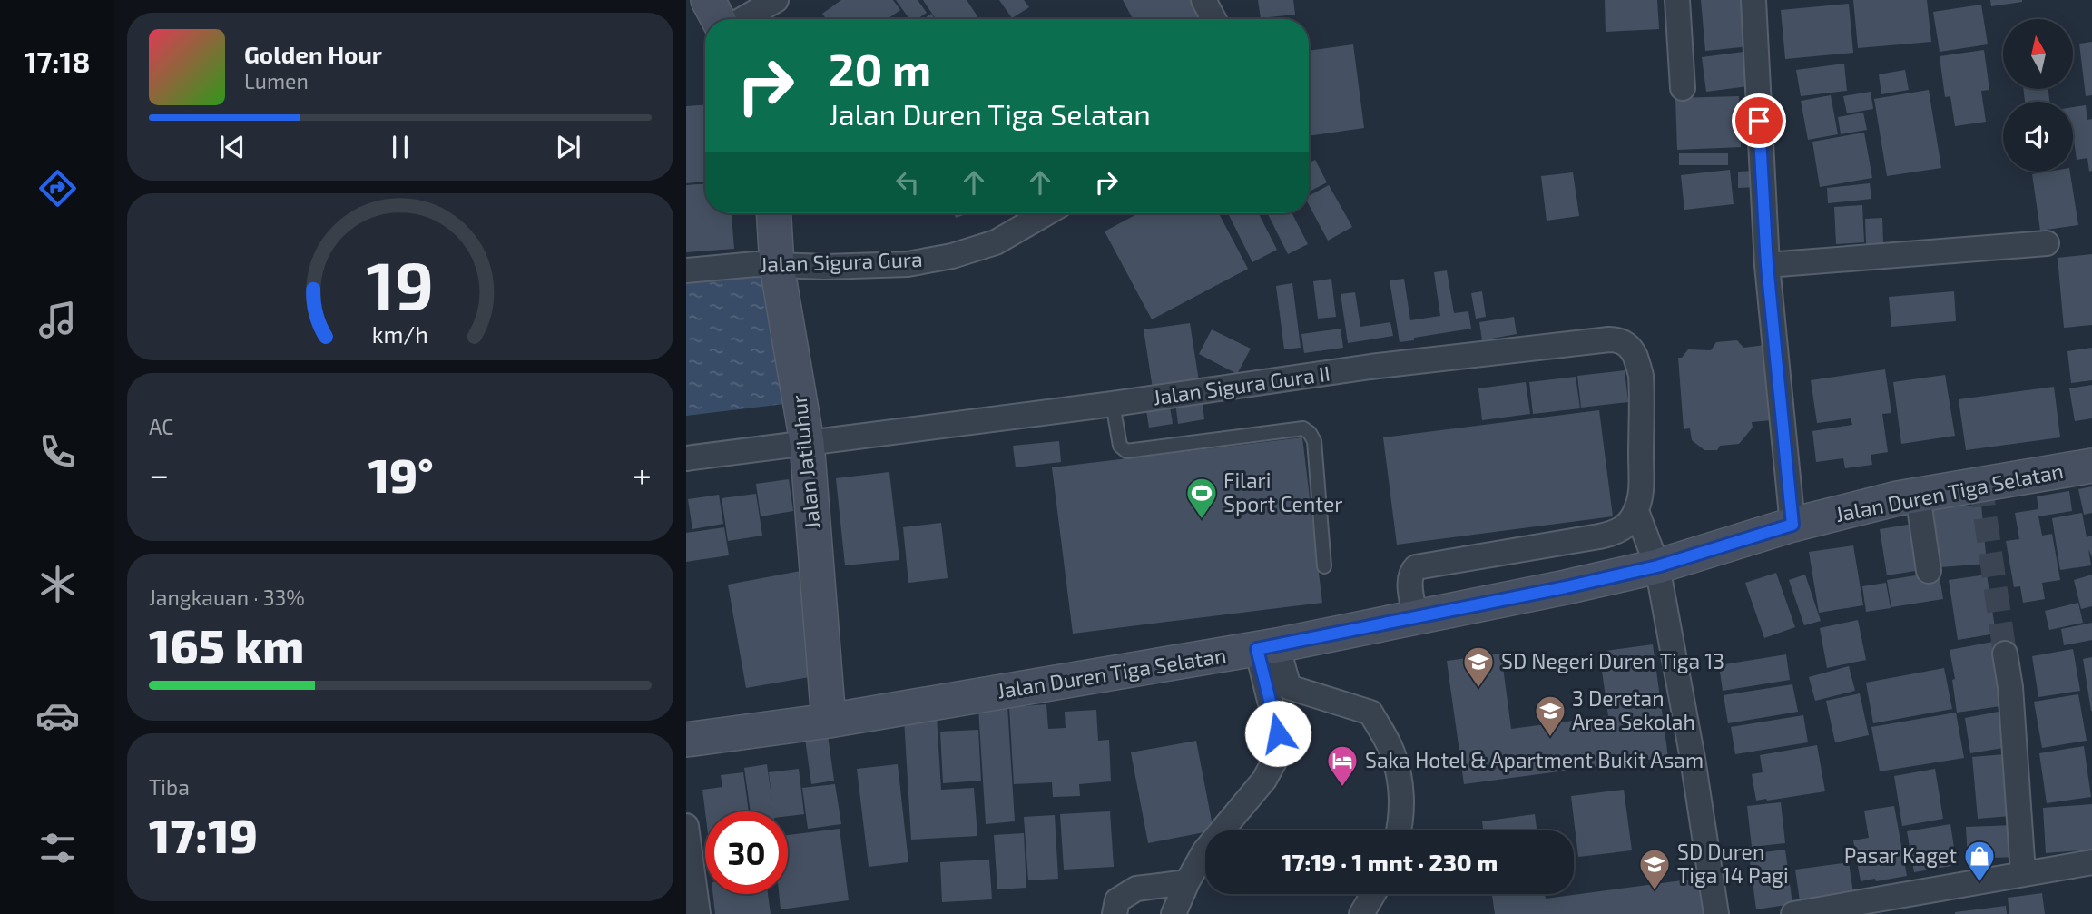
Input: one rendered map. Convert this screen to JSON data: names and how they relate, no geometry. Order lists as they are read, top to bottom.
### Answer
{
  "streets": {
    "street": [
      "Jalan Sigura Gura",
      "Jalan Sigura Gura II",
      "Jalan Jatiluhur",
      "Jalan Duren Tiga Selatan"
    ]
  },
  "crossings": [
    ["Jalan Sigura Gura", "Jalan Jatiluhur"],
    ["Jalan Sigura Gura II", "Jalan Jatiluhur"],
    ["Jalan Sigura Gura II", "Jalan Duren Tiga Selatan"],
    ["Jalan Jatiluhur", "Jalan Duren Tiga Selatan"]
  ],
  "places": {
    "sports": ["Filari Sport Center"],
    "school or university": ["SD Negeri Duren Tiga 13", "3 Deretan Area Sekolah", "SD Duren Tiga 14 Pagi"],
    "hotel": ["Saka Hotel & Apartment Bukit Asam"],
    "shop": ["Pasar Kaget"]
  },
  "north": "top",
  "page": {
    "tabs": "17:18",
    "turn": ["20 m", "Jalan Duren Tiga Selatan"],
    "song": ["Golden Hour", "Lumen"],
    "tile": [
      "AC",
      ["Jangkauan · 33%", "165 km"],
      ["Tiba", "17:19"]
    ],
    "heat": ["−", "19°", "+"],
    "limit": "30",
    "trip": "17:19 · 1 mnt · 230 m",
    "gauge": ["19", "km/h"]
  }
}
